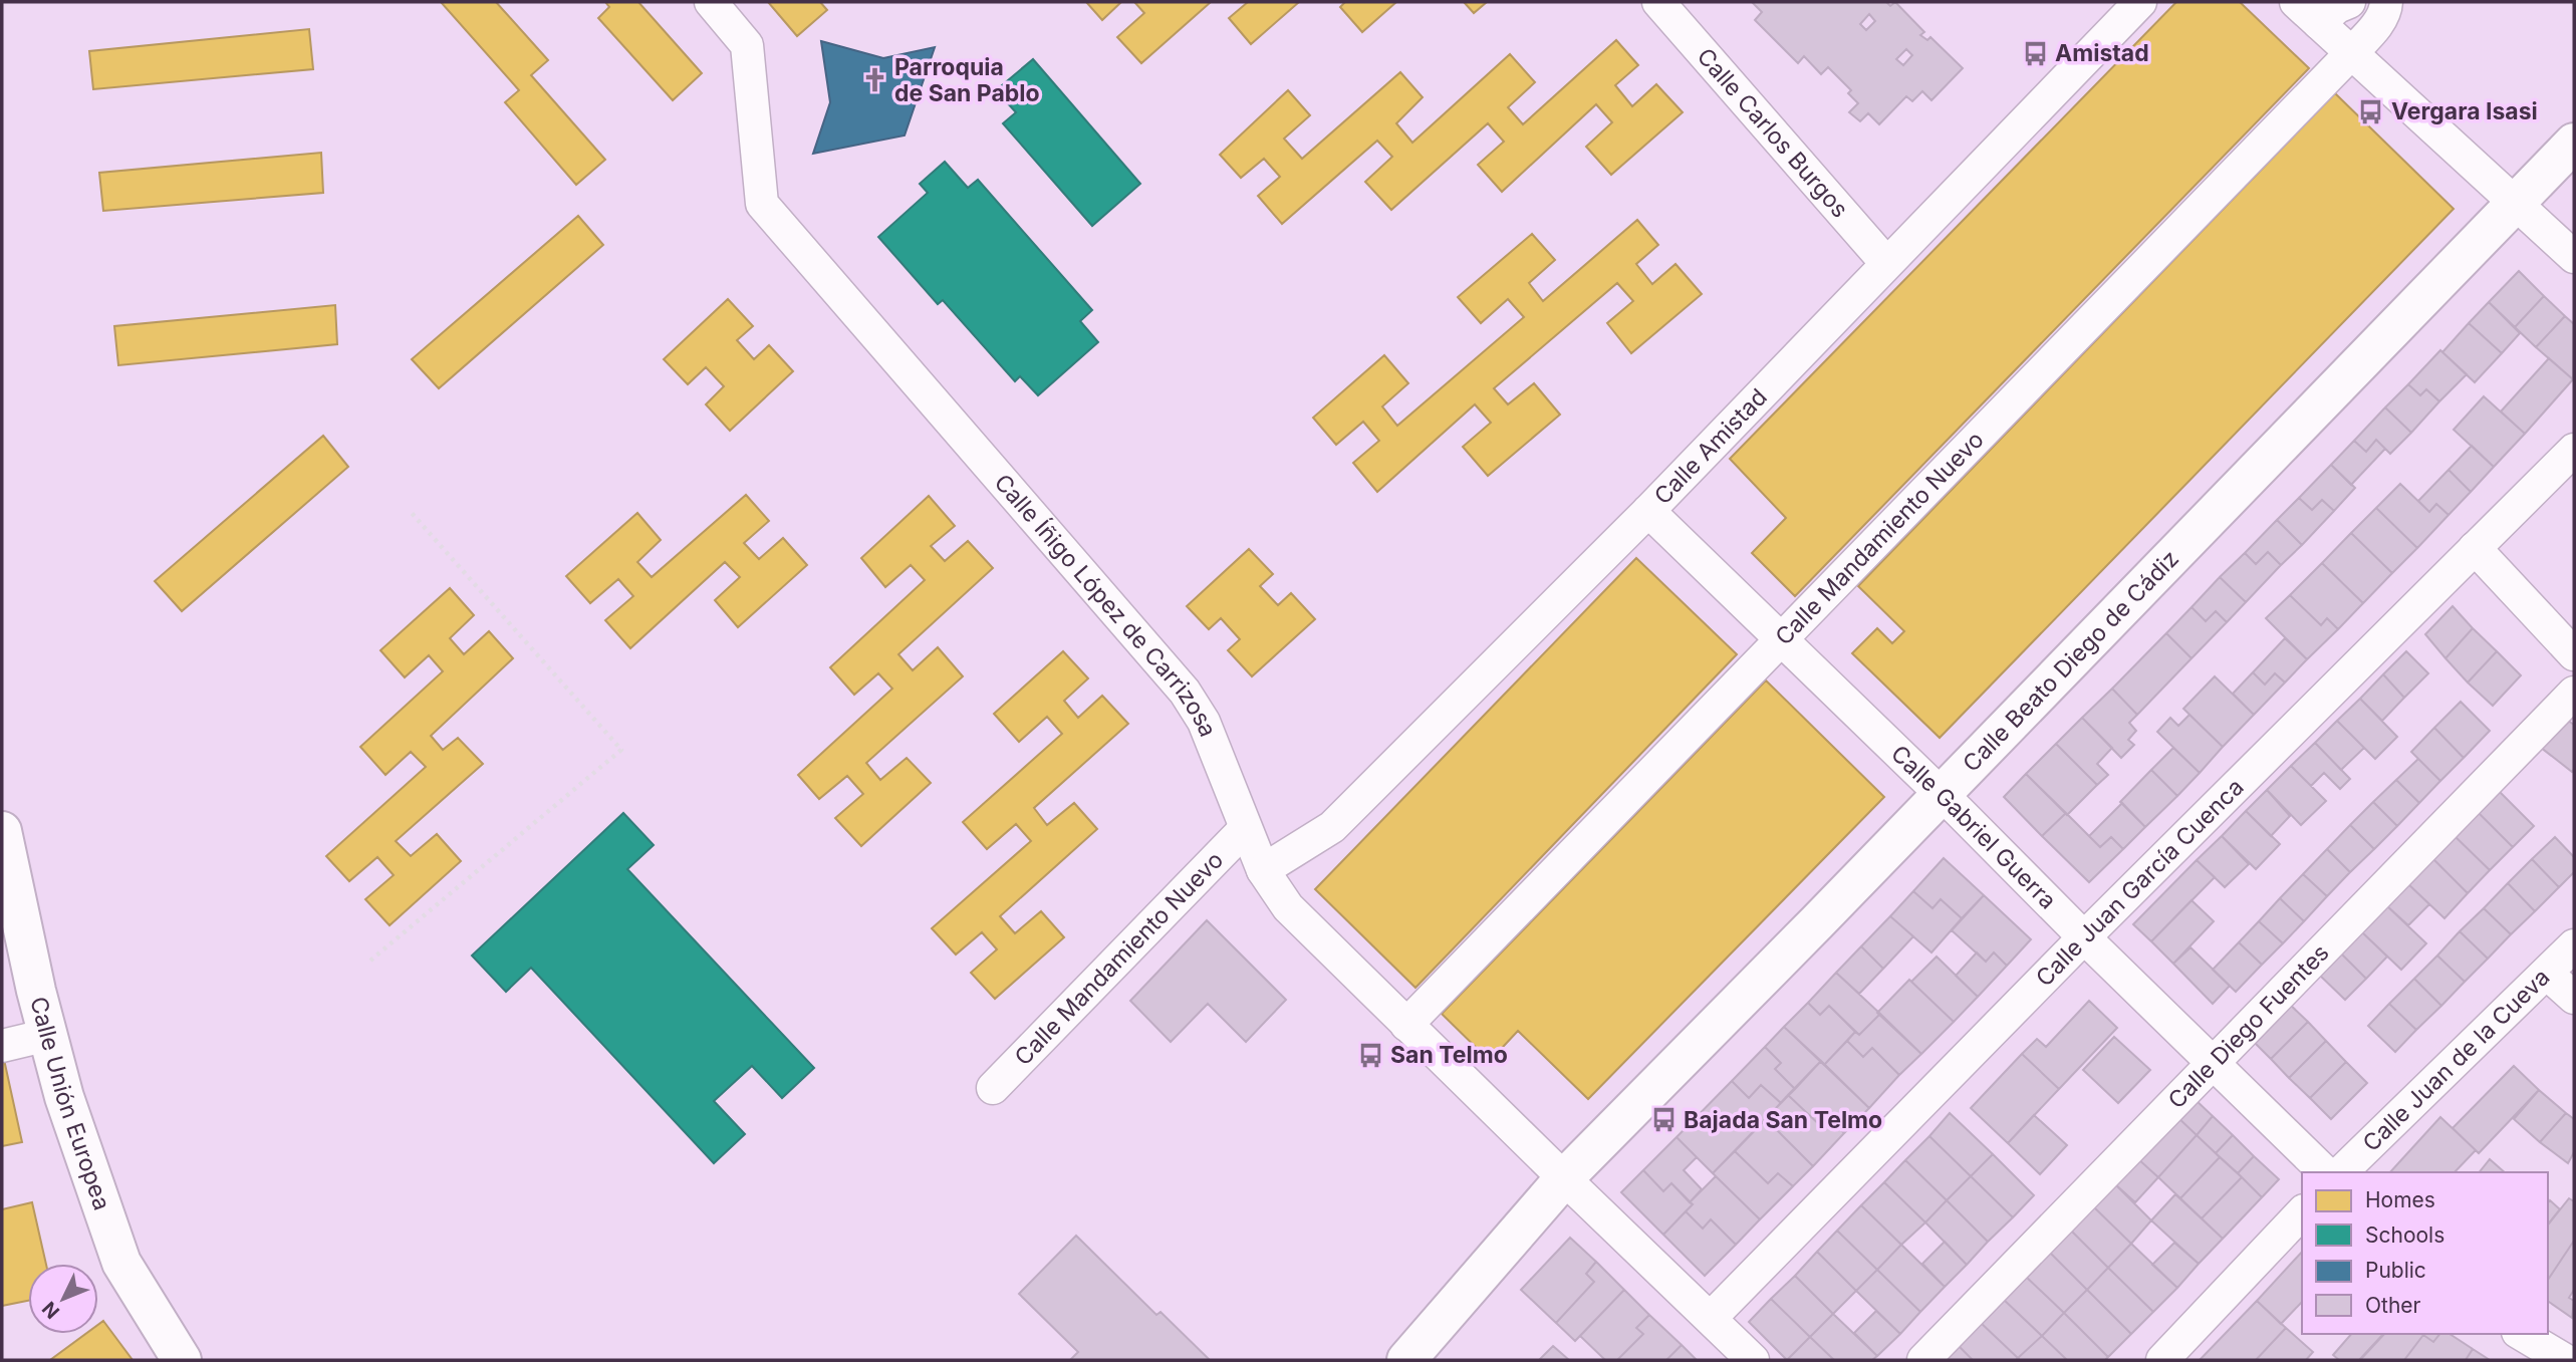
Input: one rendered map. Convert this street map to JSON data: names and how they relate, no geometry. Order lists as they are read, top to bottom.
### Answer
{
  "streets": {
    "street": [
      "Calle Carlos Burgos",
      "Calle Amistad",
      "Calle Mandamiento Nuevo",
      "Calle Íñigo López de Carrizosa",
      "Calle Beato Diego de Cádiz",
      "Calle Gabriel Guerra",
      "Calle Juan García Cuenca",
      "Calle Diego Fuentes",
      "Calle Juan de la Cueva",
      "Calle Unión Europea"
    ]
  },
  "crossings": [
    ["Calle Carlos Burgos", "Calle Amistad"],
    ["Calle Amistad", "Calle Íñigo López de Carrizosa"],
    ["Calle Amistad", "Calle Gabriel Guerra"],
    ["Calle Mandamiento Nuevo", "Calle Íñigo López de Carrizosa"],
    ["Calle Mandamiento Nuevo", "Calle Gabriel Guerra"],
    ["Calle Íñigo López de Carrizosa", "Calle Beato Diego de Cádiz"],
    ["Calle Beato Diego de Cádiz", "Calle Gabriel Guerra"],
    ["Calle Gabriel Guerra", "Calle Juan García Cuenca"],
    ["Calle Gabriel Guerra", "Calle Diego Fuentes"]
  ],
  "places": {
    "bus stop": [
      "Amistad",
      "Vergara Isasi",
      "San Telmo",
      "Bajada San Telmo"
    ],
    "church": ["Parroquia de San Pablo"]
  },
  "legend": [
    "Homes",
    "Schools",
    "Public",
    "Other"
  ],
  "north": "bottom left"
}
